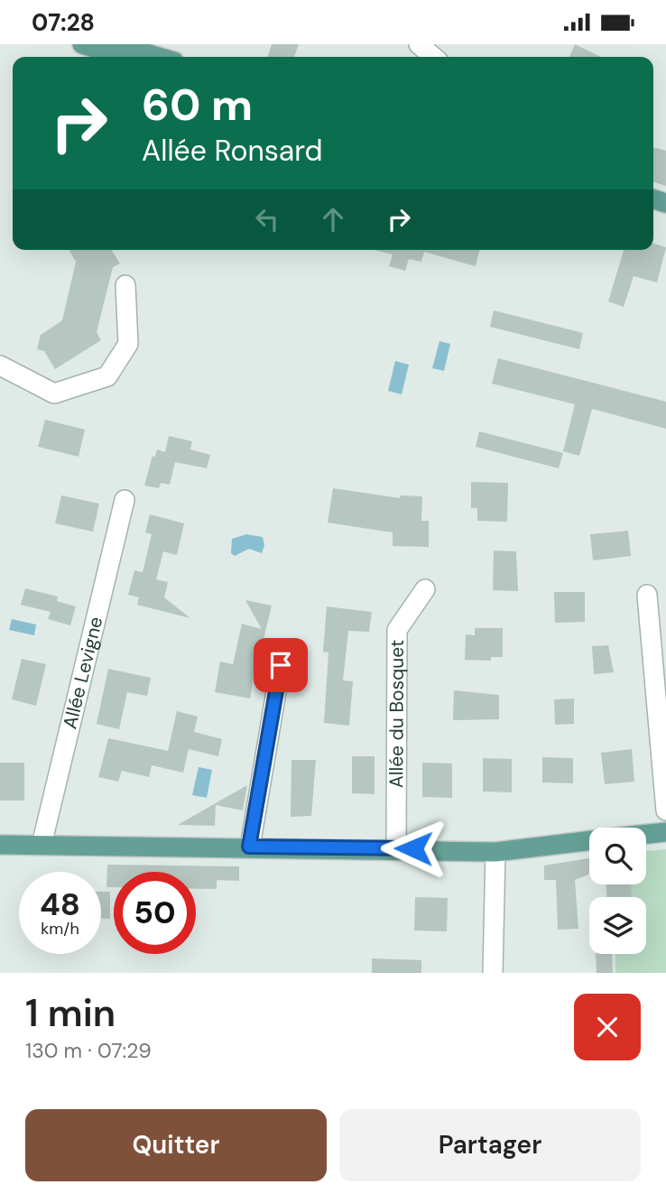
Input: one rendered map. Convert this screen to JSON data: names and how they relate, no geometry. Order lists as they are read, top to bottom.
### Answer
{
  "streets": {
    "street": ["Allée Levigne", "Allée du Bosquet"]
  },
  "page": {
    "status": "07:28",
    "turn": ["60 m", "Allée Ronsard"],
    "speed": "48 km/h",
    "limit": "50",
    "heading": ["1 min", "130 m · 07:29"],
    "buttons": ["Quitter", "Partager"]
  }
}
